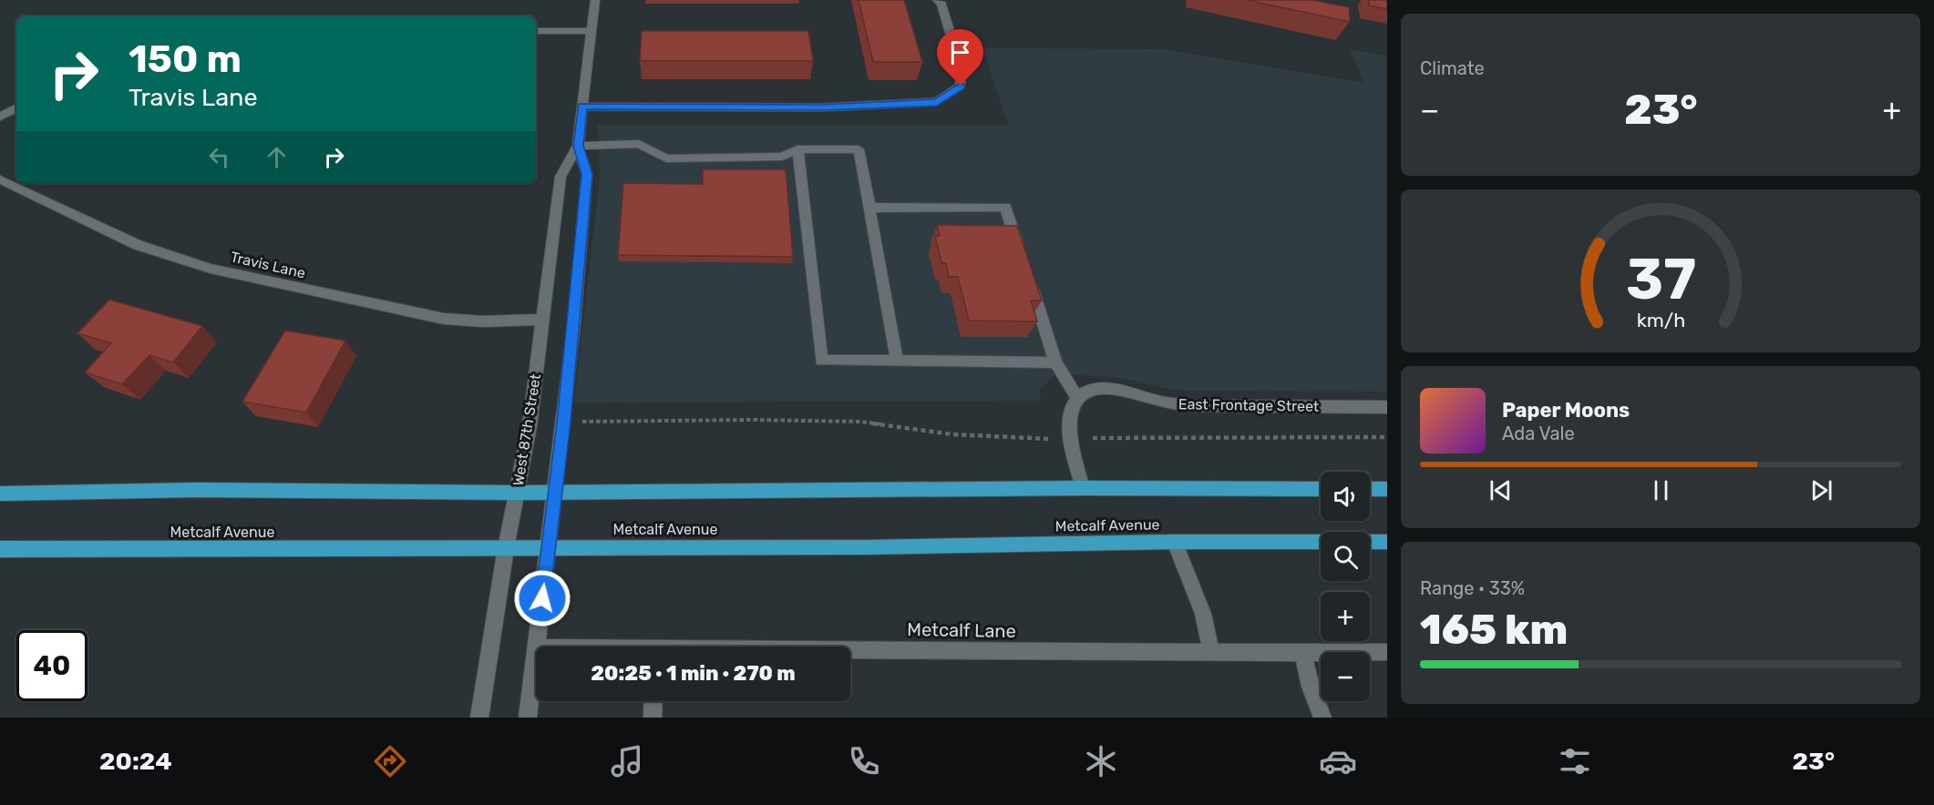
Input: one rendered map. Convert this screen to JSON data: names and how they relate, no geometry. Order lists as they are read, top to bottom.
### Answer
{
  "streets": {
    "main road": ["Metcalf Avenue"],
    "street": [
      "Travis Lane",
      "East Frontage Street",
      "West 87th Street",
      "Metcalf Lane"
    ]
  },
  "crossings": [
    ["Travis Lane", "West 87th Street"],
    ["West 87th Street", "Metcalf Avenue"]
  ],
  "page": {
    "tile": [
      "Climate",
      ["Range · 33%", "165 km"]
    ],
    "turn": ["150 m", "Travis Lane"],
    "heat": ["−", "23°", "+"],
    "song": ["Paper Moons", "Ada Vale"],
    "map_buttons": ["+", "−"],
    "limit": "40",
    "trip": "20:25 · 1 min · 270 m",
    "tabs": ["20:24", "23°"],
    "gauge": ["37", "km/h"]
  }
}
